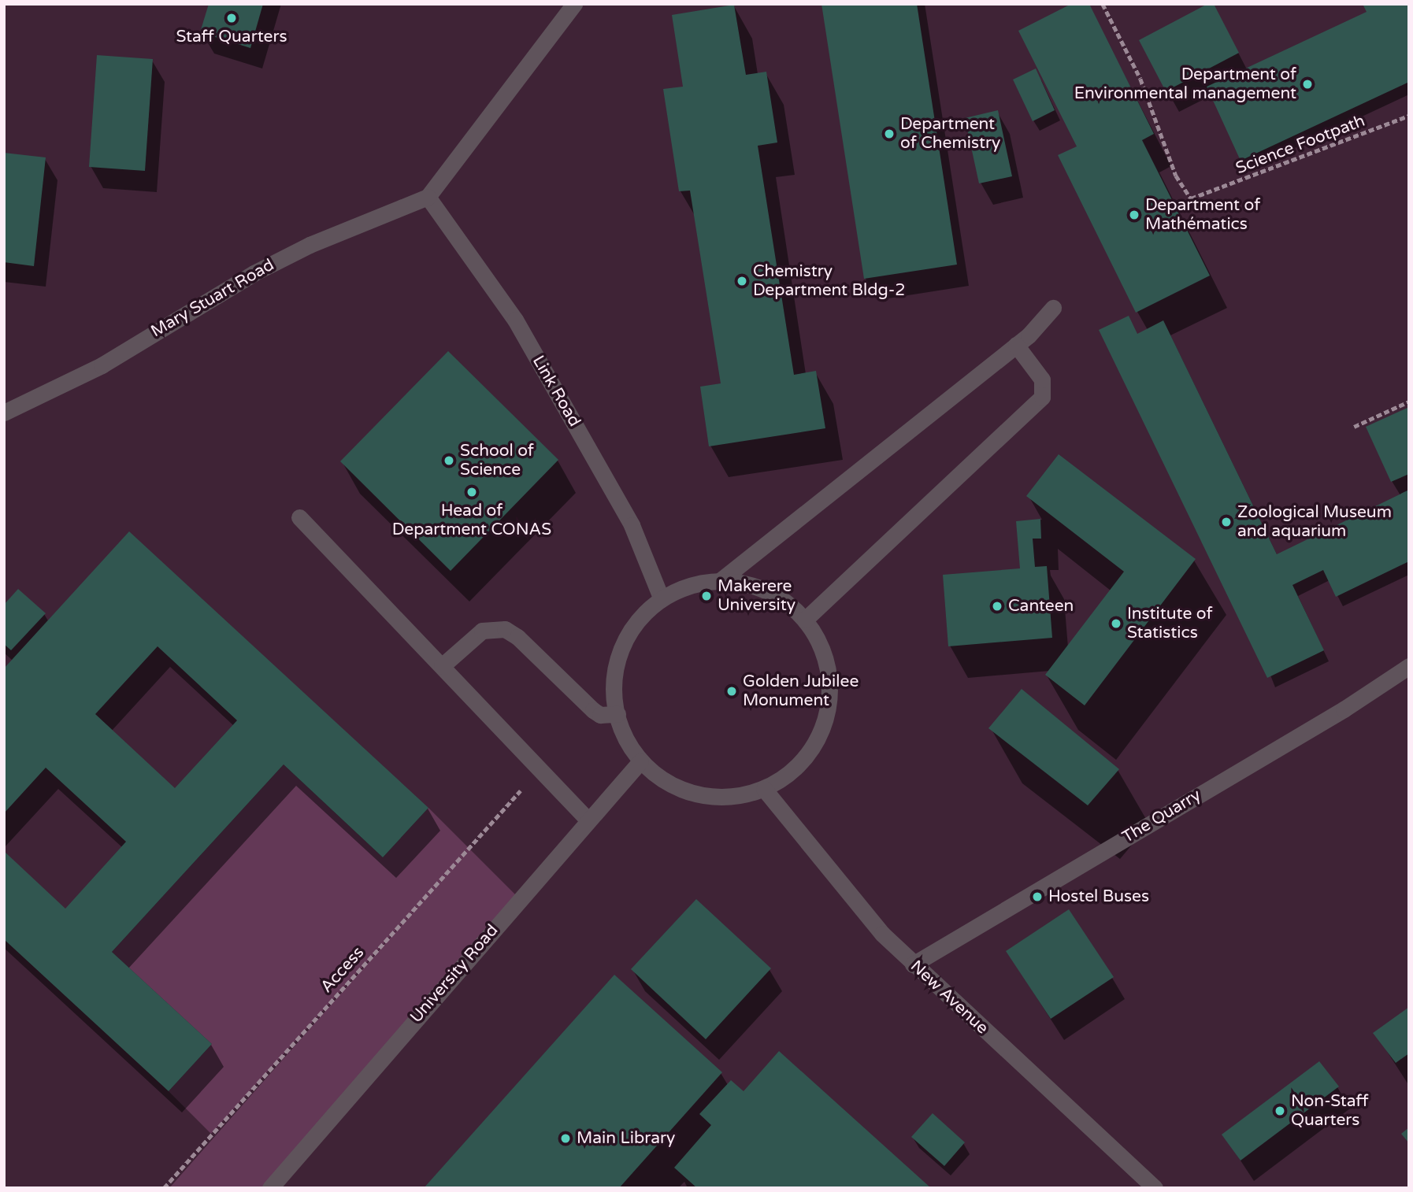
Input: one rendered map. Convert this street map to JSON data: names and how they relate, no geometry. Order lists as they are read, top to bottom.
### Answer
{
  "streets": {
    "lane": [
      "Mary Stuart Road",
      "Link Road",
      "The Quarry",
      "University Road",
      "New Avenue"
    ],
    "path": ["Science Footpath", "Access"]
  },
  "crossings": [
    ["Mary Stuart Road", "Link Road"],
    ["The Quarry", "New Avenue"]
  ],
  "places": [
    "Staff Quarters",
    "Department of Environmental management",
    "Department of Chemistry",
    "Department of Mathématics",
    "Chemistry Department Bldg-2",
    "School of Science",
    "Head of Department CONAS",
    "Zoological Museum and aquarium",
    "Makerere University",
    "Canteen",
    "Institute of Statistics",
    "Golden Jubilee Monument",
    "Hostel Buses",
    "Non-Staff Quarters",
    "Main Library"
  ]
}
